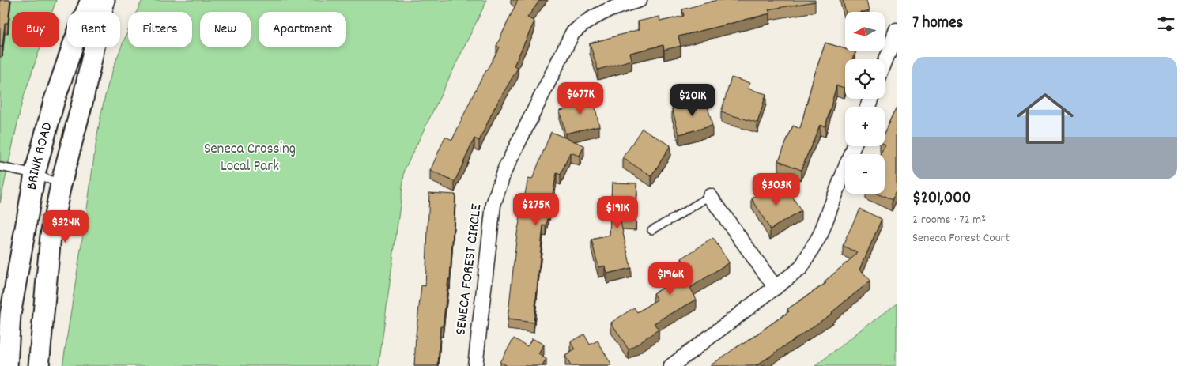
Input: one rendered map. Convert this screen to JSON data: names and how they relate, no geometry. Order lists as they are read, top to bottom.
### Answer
{
  "streets": {
    "main road": ["BRINK ROAD"],
    "street": ["SENECA FOREST CIRCLE"]
  },
  "parks": ["Seneca Crossing Local Park"],
  "north": "left",
  "page": {
    "heading": "7 homes",
    "map_buttons": ["+", "−"],
    "chip": [
      "Buy",
      "Rent",
      "Filters",
      "New",
      "Apartment"
    ],
    "list": [
      {
        "name": "$201,000",
        "note": "2 rooms · 72 m² · Seneca Forest Court"
      }
    ],
    "price": [
      "$677K",
      "$201K",
      "$303K",
      "$275K",
      "$191K",
      "$324K",
      "$196K"
    ]
  }
}
